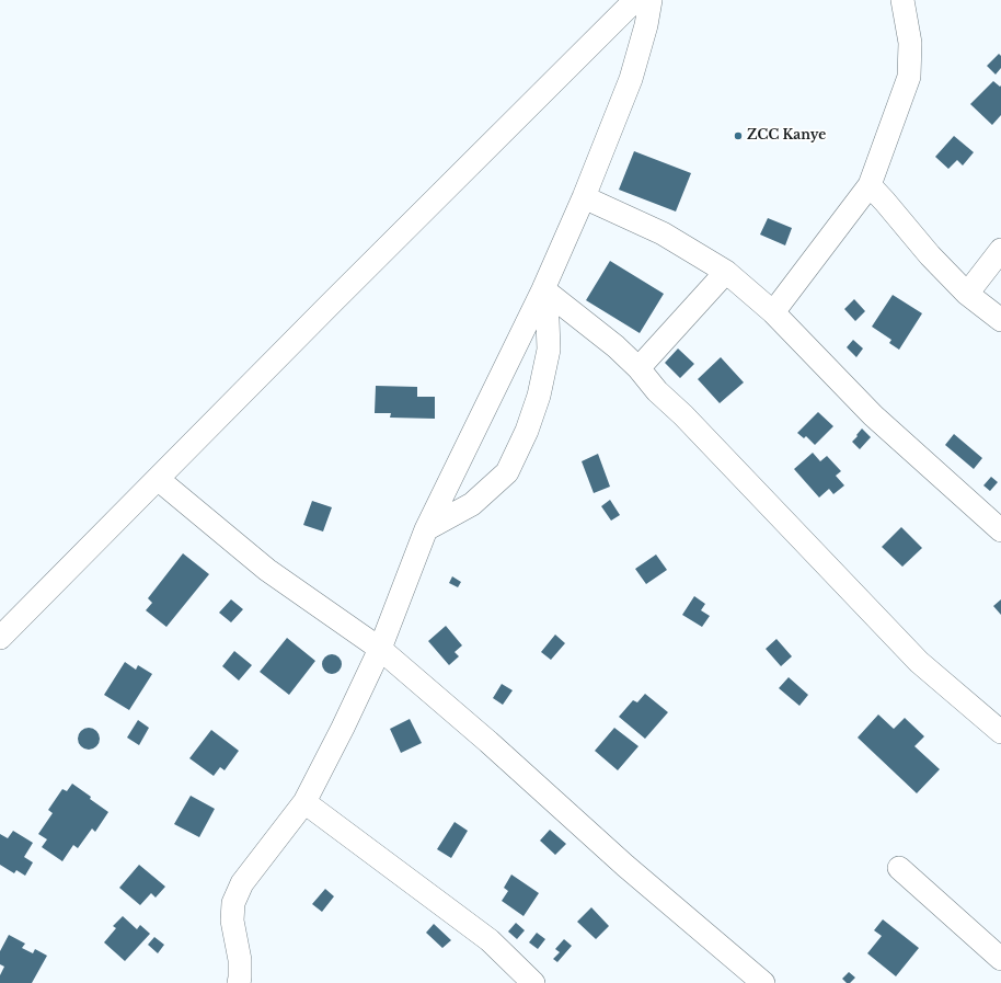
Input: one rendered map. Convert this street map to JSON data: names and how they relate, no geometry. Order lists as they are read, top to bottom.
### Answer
{
  "places": ["ZCC Kanye"]
}
